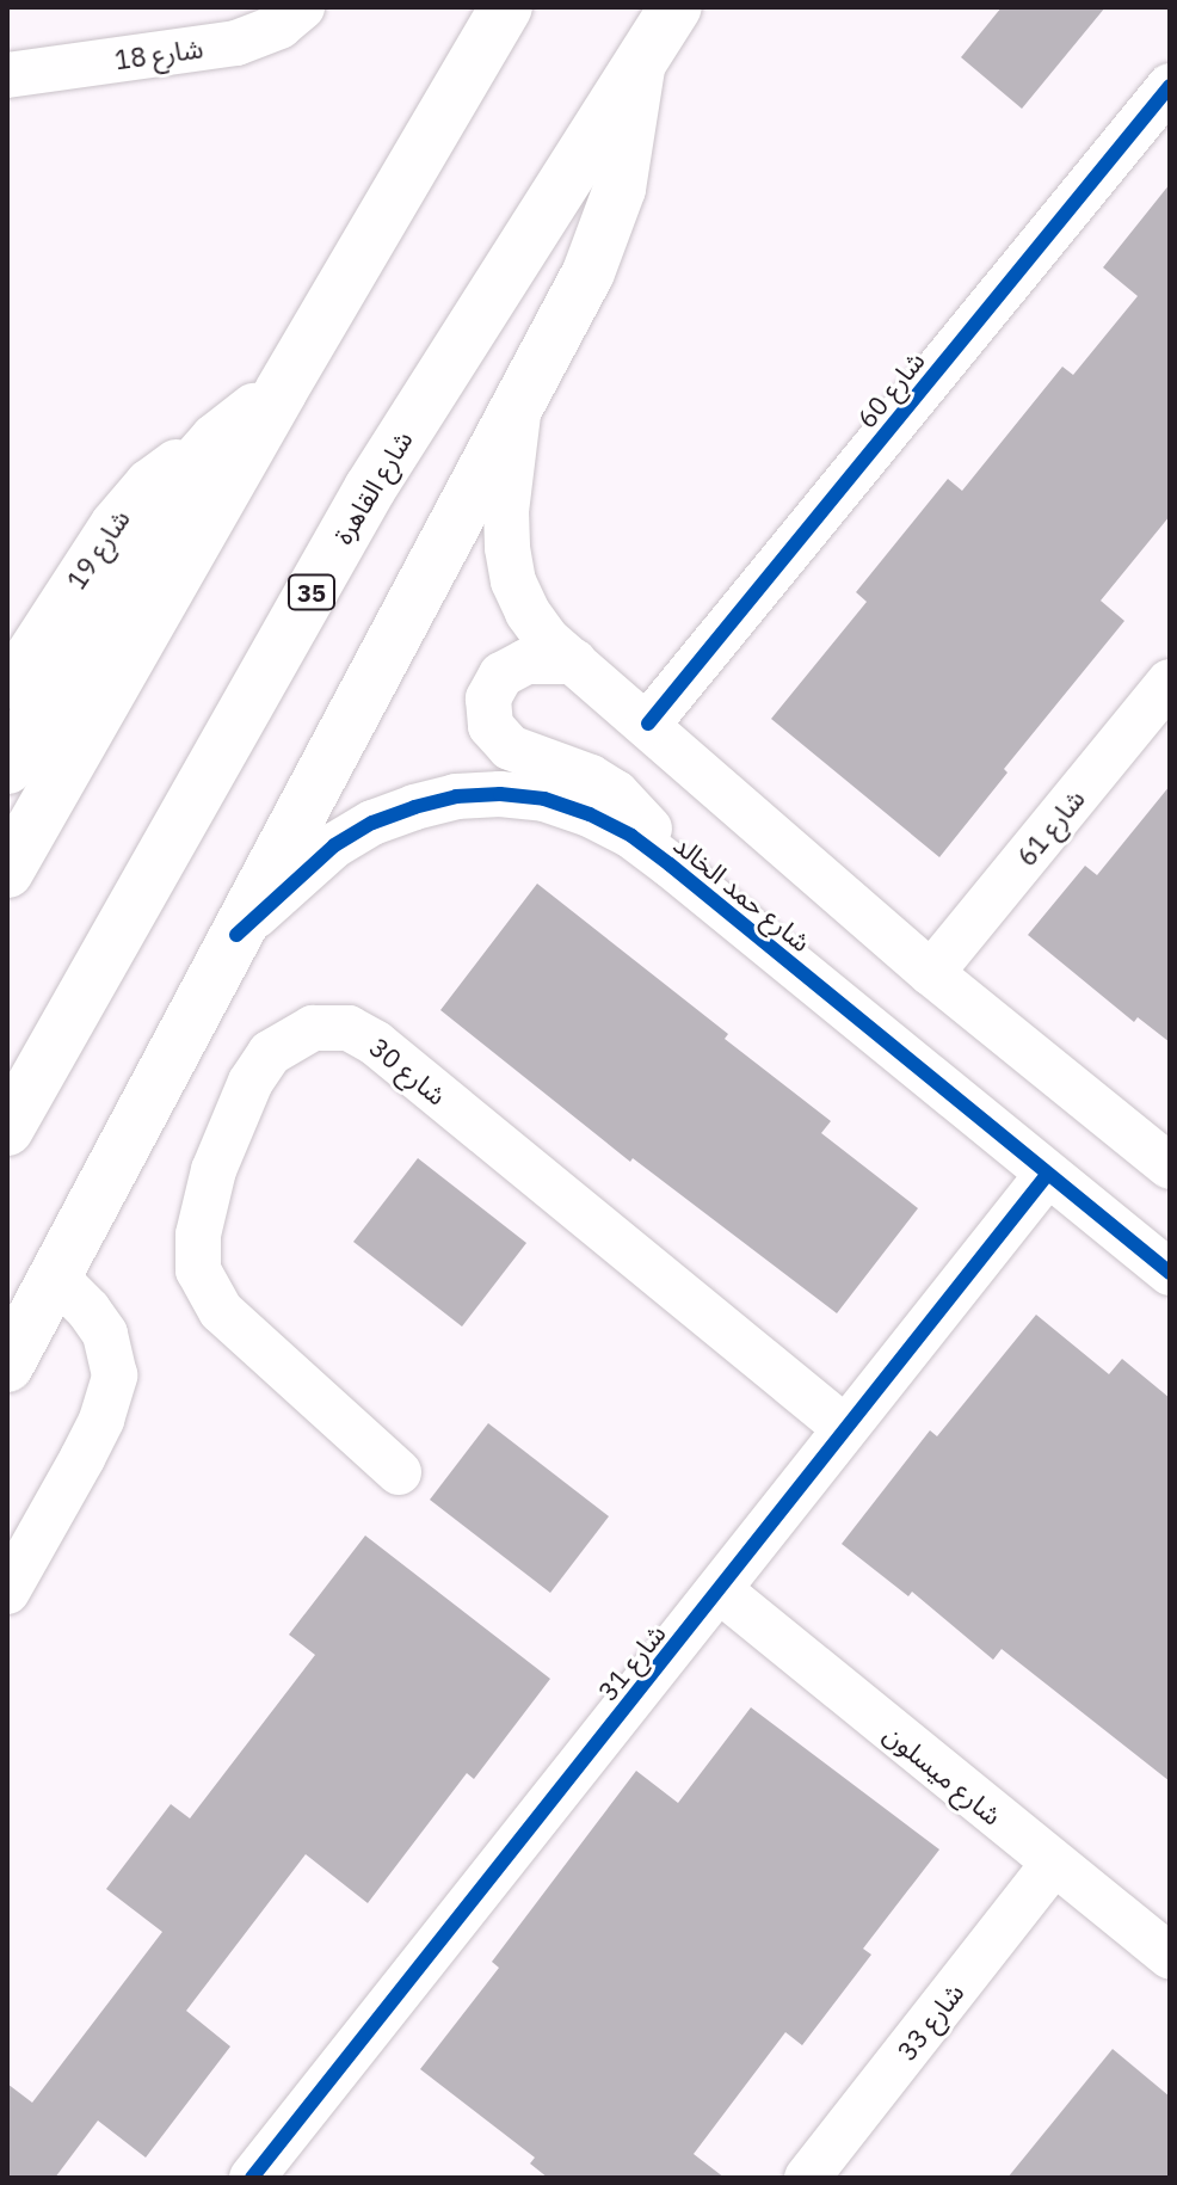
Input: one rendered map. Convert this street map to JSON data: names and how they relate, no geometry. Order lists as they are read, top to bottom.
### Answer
{
  "streets": {
    "main road": ["شارع القاهرة", "35"],
    "street": [
      "شارع 18",
      "شارع 60",
      "شارع 19",
      "شارع 61",
      "شارع حمد الخالد",
      "شارع 30",
      "شارع 31",
      "شارع ميسلون",
      "شارع 33"
    ]
  },
  "crossings": [
    ["شارع حمد الخالد", "شارع 31"],
    ["شارع 30", "شارع 31"],
    ["شارع 31", "شارع ميسلون"],
    ["شارع ميسلون", "شارع 33"]
  ]
}
